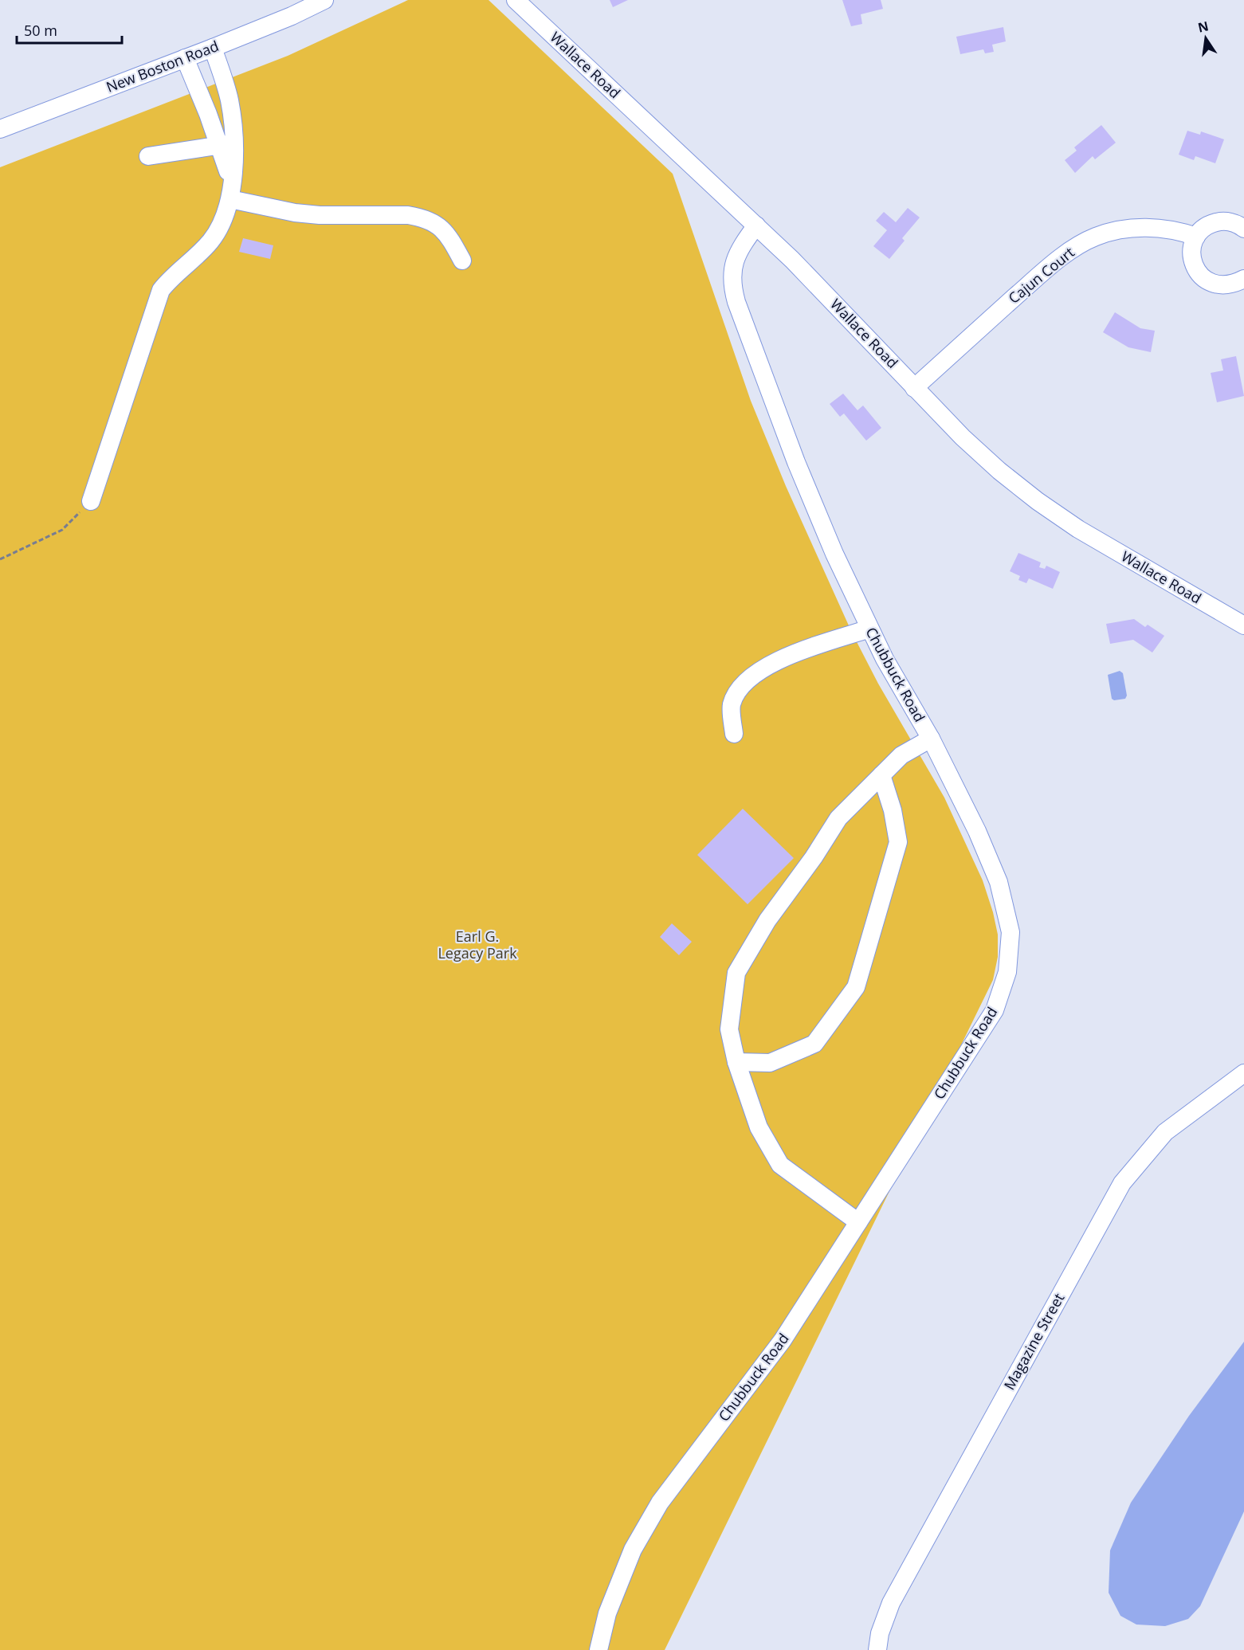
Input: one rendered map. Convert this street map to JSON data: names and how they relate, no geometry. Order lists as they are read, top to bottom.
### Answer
{
  "streets": {
    "street": [
      "Wallace Road",
      "New Boston Road",
      "Cajun Court",
      "Chubbuck Road",
      "Magazine Street"
    ]
  },
  "crossings": [
    ["Wallace Road", "Cajun Court"],
    ["Wallace Road", "Chubbuck Road"]
  ],
  "parks": ["Earl G. Legacy Park"],
  "scale_bar": "50 m",
  "north": "top"
}
